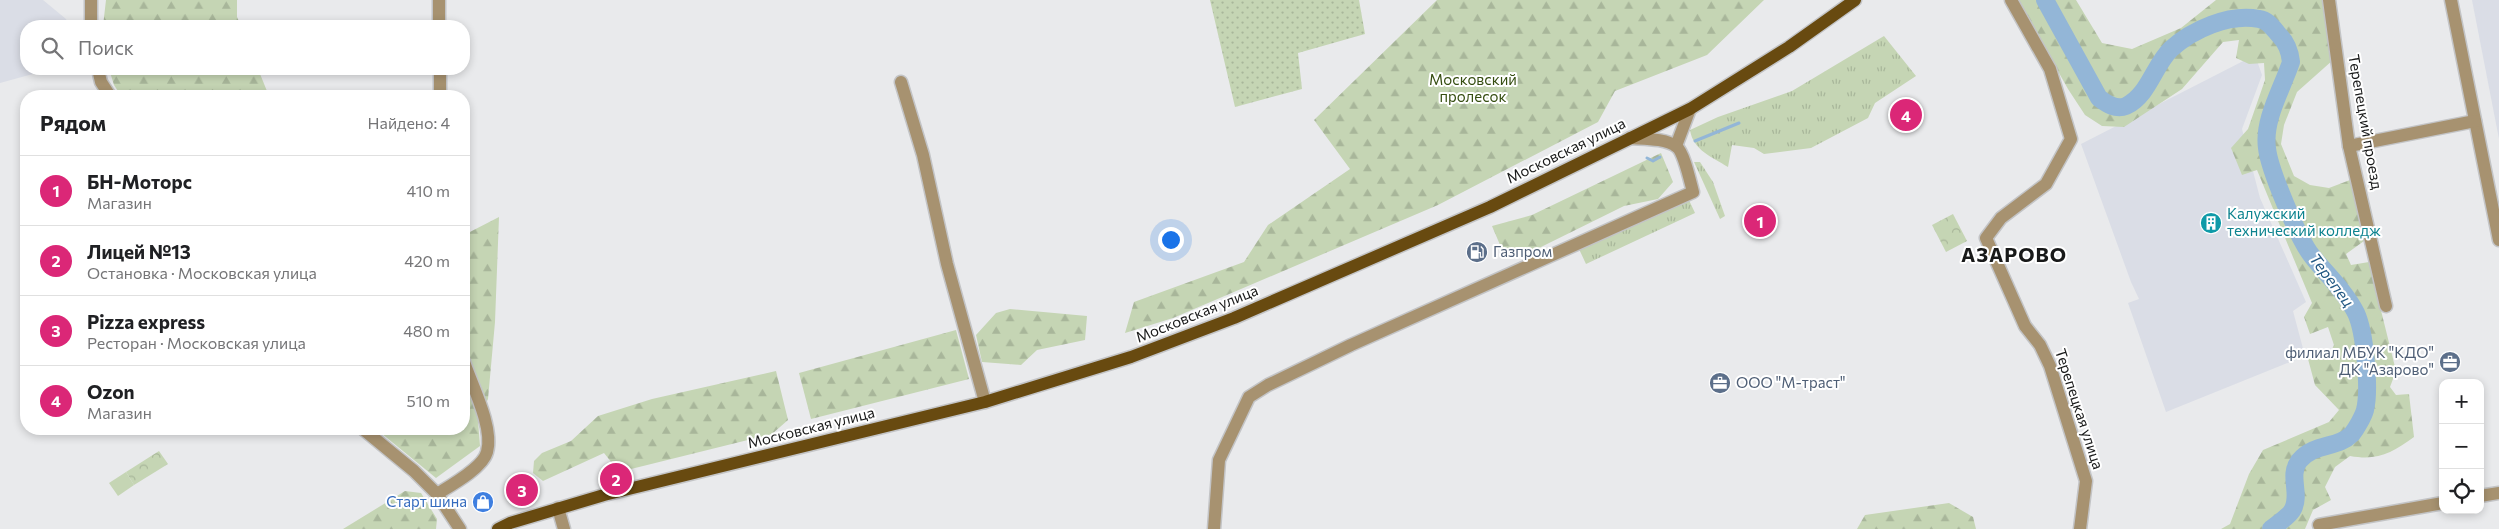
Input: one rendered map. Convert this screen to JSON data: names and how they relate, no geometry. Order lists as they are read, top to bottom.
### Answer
{
  "streets": {
    "main road": ["Московская улица"],
    "street": ["Терепецкий проезд", "Терепецкая улица"]
  },
  "districts": ["АЗАРОВО"],
  "water": ["Терепец"],
  "parks": ["Московский пролесок"],
  "places": {
    "building": ["Калужский технический колледж"],
    "fuel station": ["Газпром"],
    "office": ["филиал МБУК \"КДО\" ДК \"Азарово\"", "ООО \"М-траст\""],
    "shop": ["Старт шина"]
  },
  "page": {
    "search": "Поиск",
    "heading": ["Рядом", "Найдено: 4"],
    "pins": [
      "4",
      "1",
      "2",
      "3"
    ],
    "list": [
      {
        "mark": "1",
        "name": "БН-Моторс",
        "note": "Магазин",
        "value": "410 m"
      },
      {
        "mark": "2",
        "name": "Лицей №13",
        "note": "Остановка · Московская улица",
        "value": "420 m"
      },
      {
        "mark": "3",
        "name": "Pizza express",
        "note": "Ресторан · Московская улица",
        "value": "480 m"
      },
      {
        "mark": "4",
        "name": "Ozon",
        "note": "Магазин",
        "value": "510 m"
      }
    ],
    "map_buttons": ["+", "−"]
  }
}
